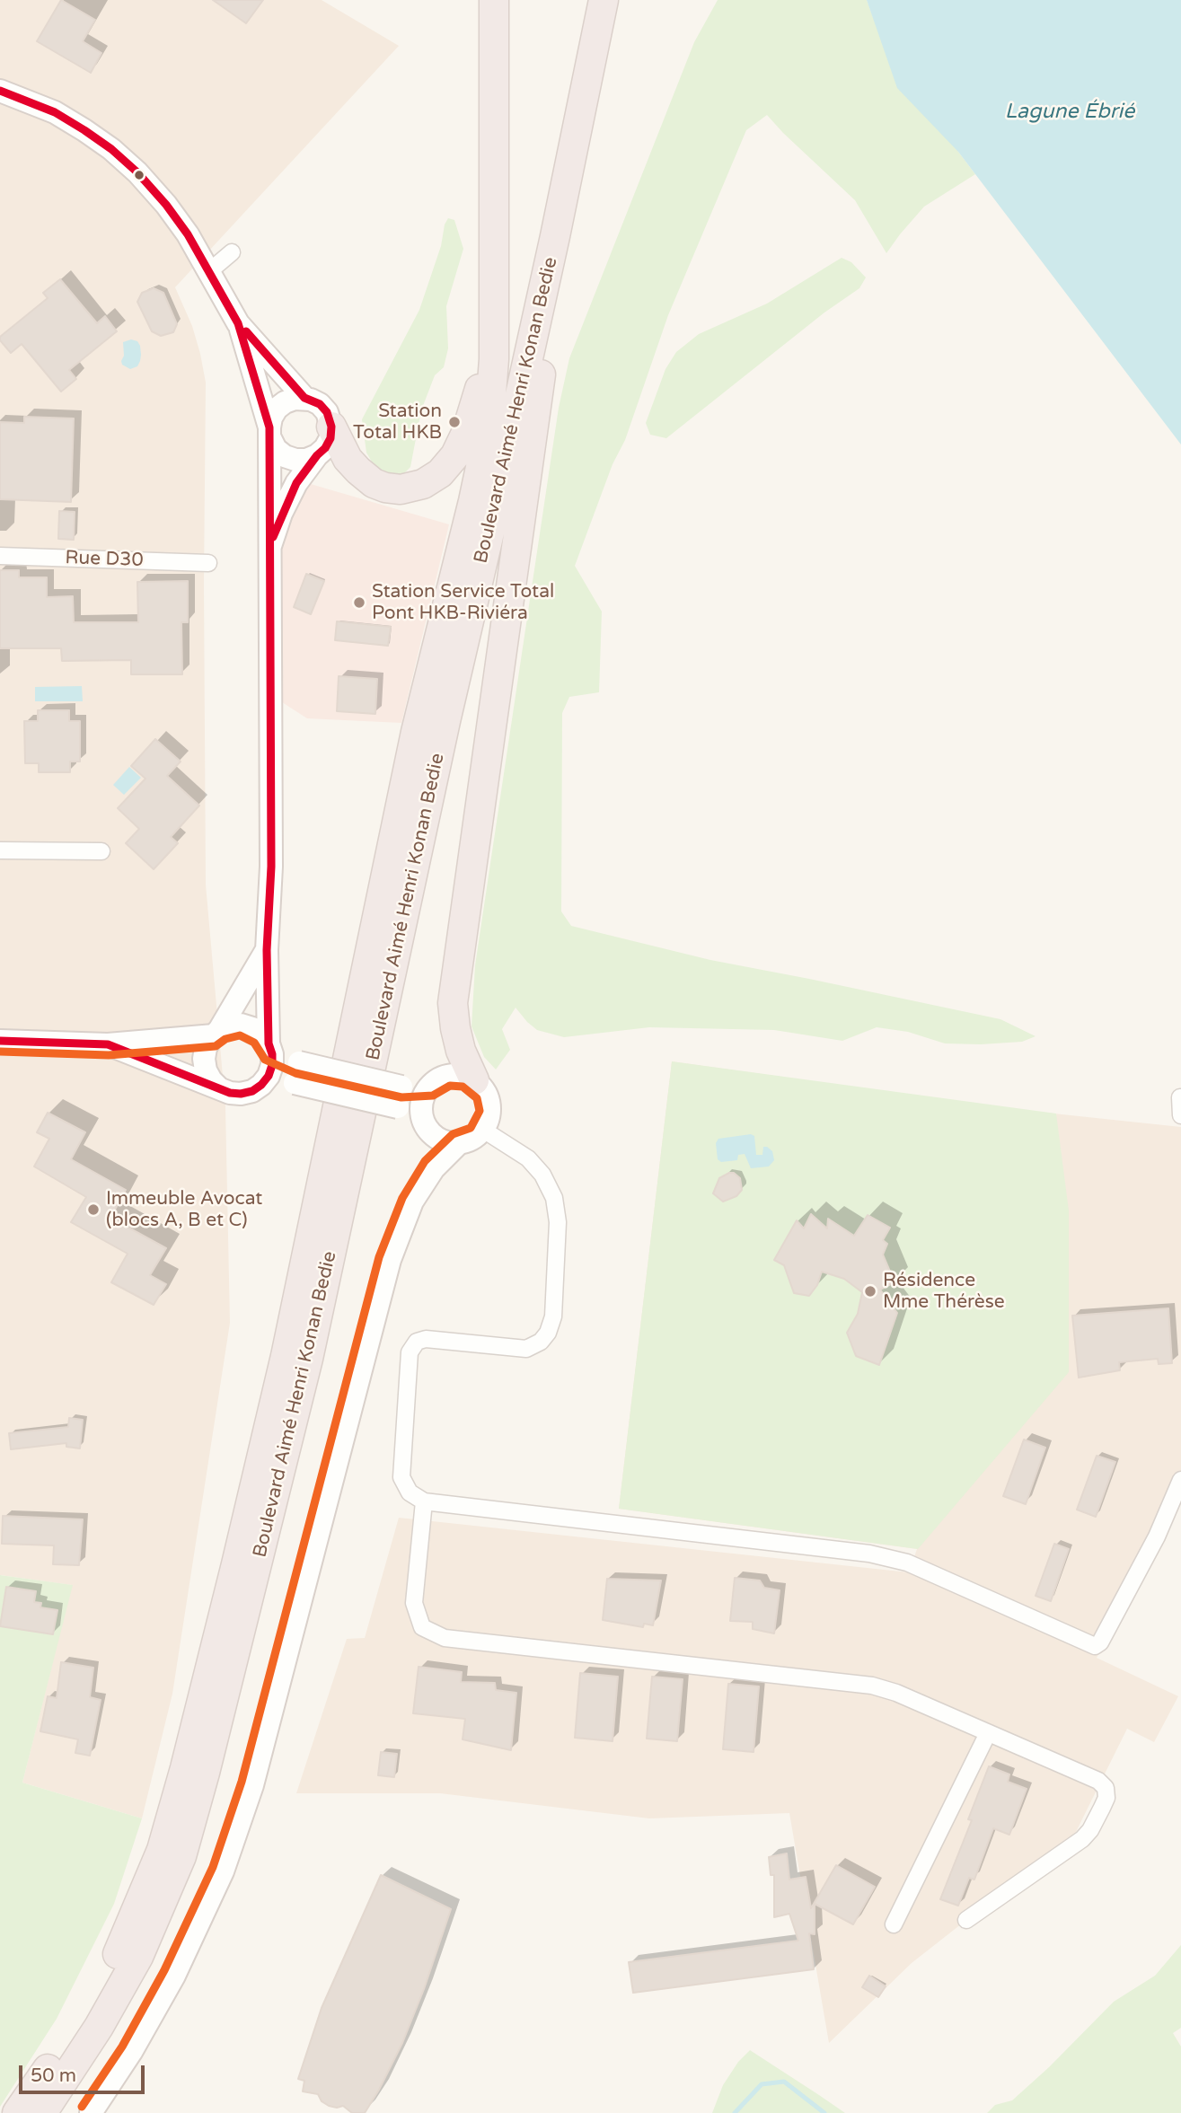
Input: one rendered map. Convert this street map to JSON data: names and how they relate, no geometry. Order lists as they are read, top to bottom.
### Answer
{
  "streets": {
    "highway": ["Boulevard Aimé Henri Konan Bedie"],
    "street": ["Rue D30"]
  },
  "water": ["Lagune Ébrié"],
  "places": [
    "Station Total HKB",
    "Station Service Total Pont HKB-Riviéra",
    "Immeuble Avocat (blocs A, B et C)",
    "Résidence Mme Thérèse"
  ],
  "scale_bar": "50 m"
}
